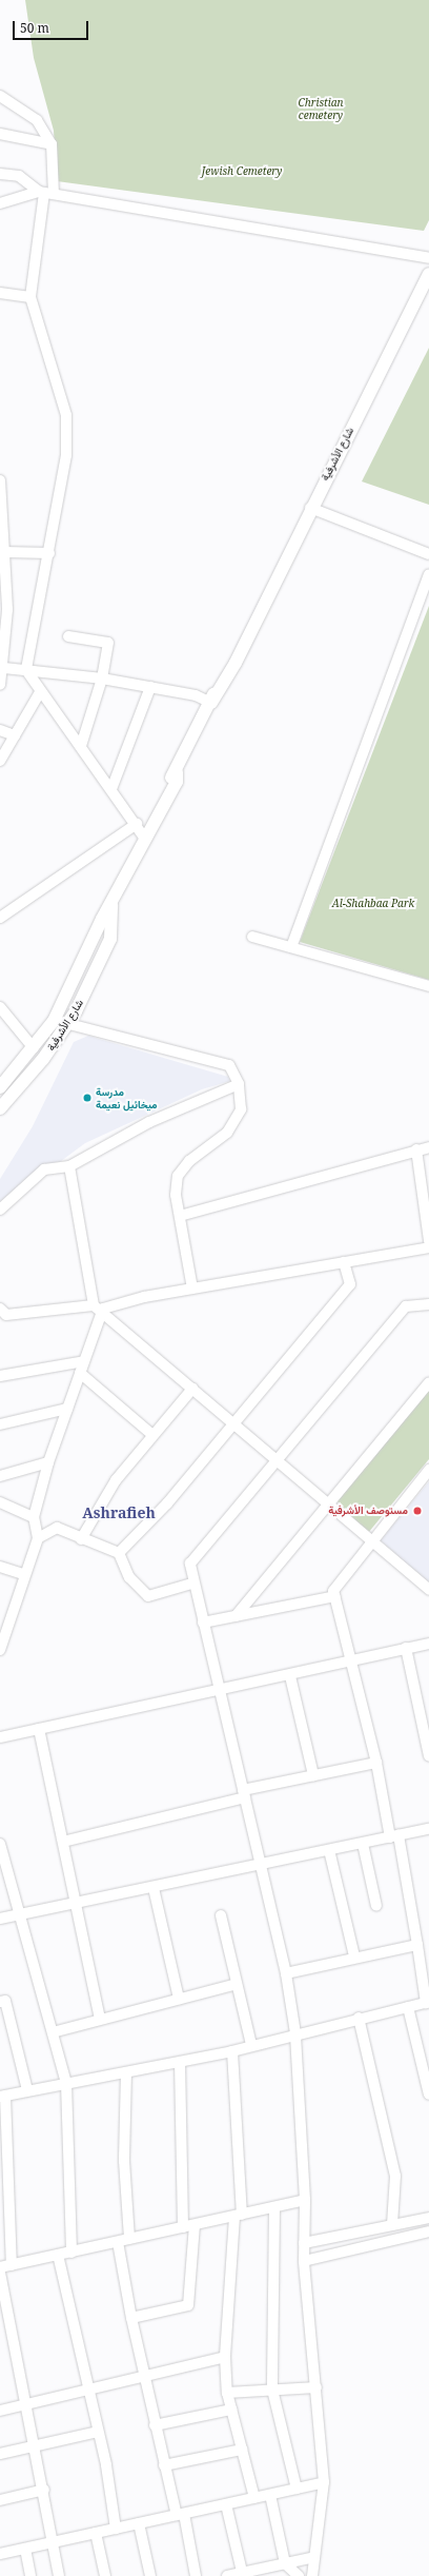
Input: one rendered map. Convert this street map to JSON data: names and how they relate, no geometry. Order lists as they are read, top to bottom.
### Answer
{
  "streets": {
    "street": ["شارع الأشرفية"]
  },
  "districts": ["Ashrafieh"],
  "parks": ["Christian cemetery", "Jewish Cemetery", "Al-Shahbaa Park"],
  "places": ["مدرسة ميخائيل نعيمة", "مستوصف الأشرفية"],
  "scale_bar": "50 m"
}
